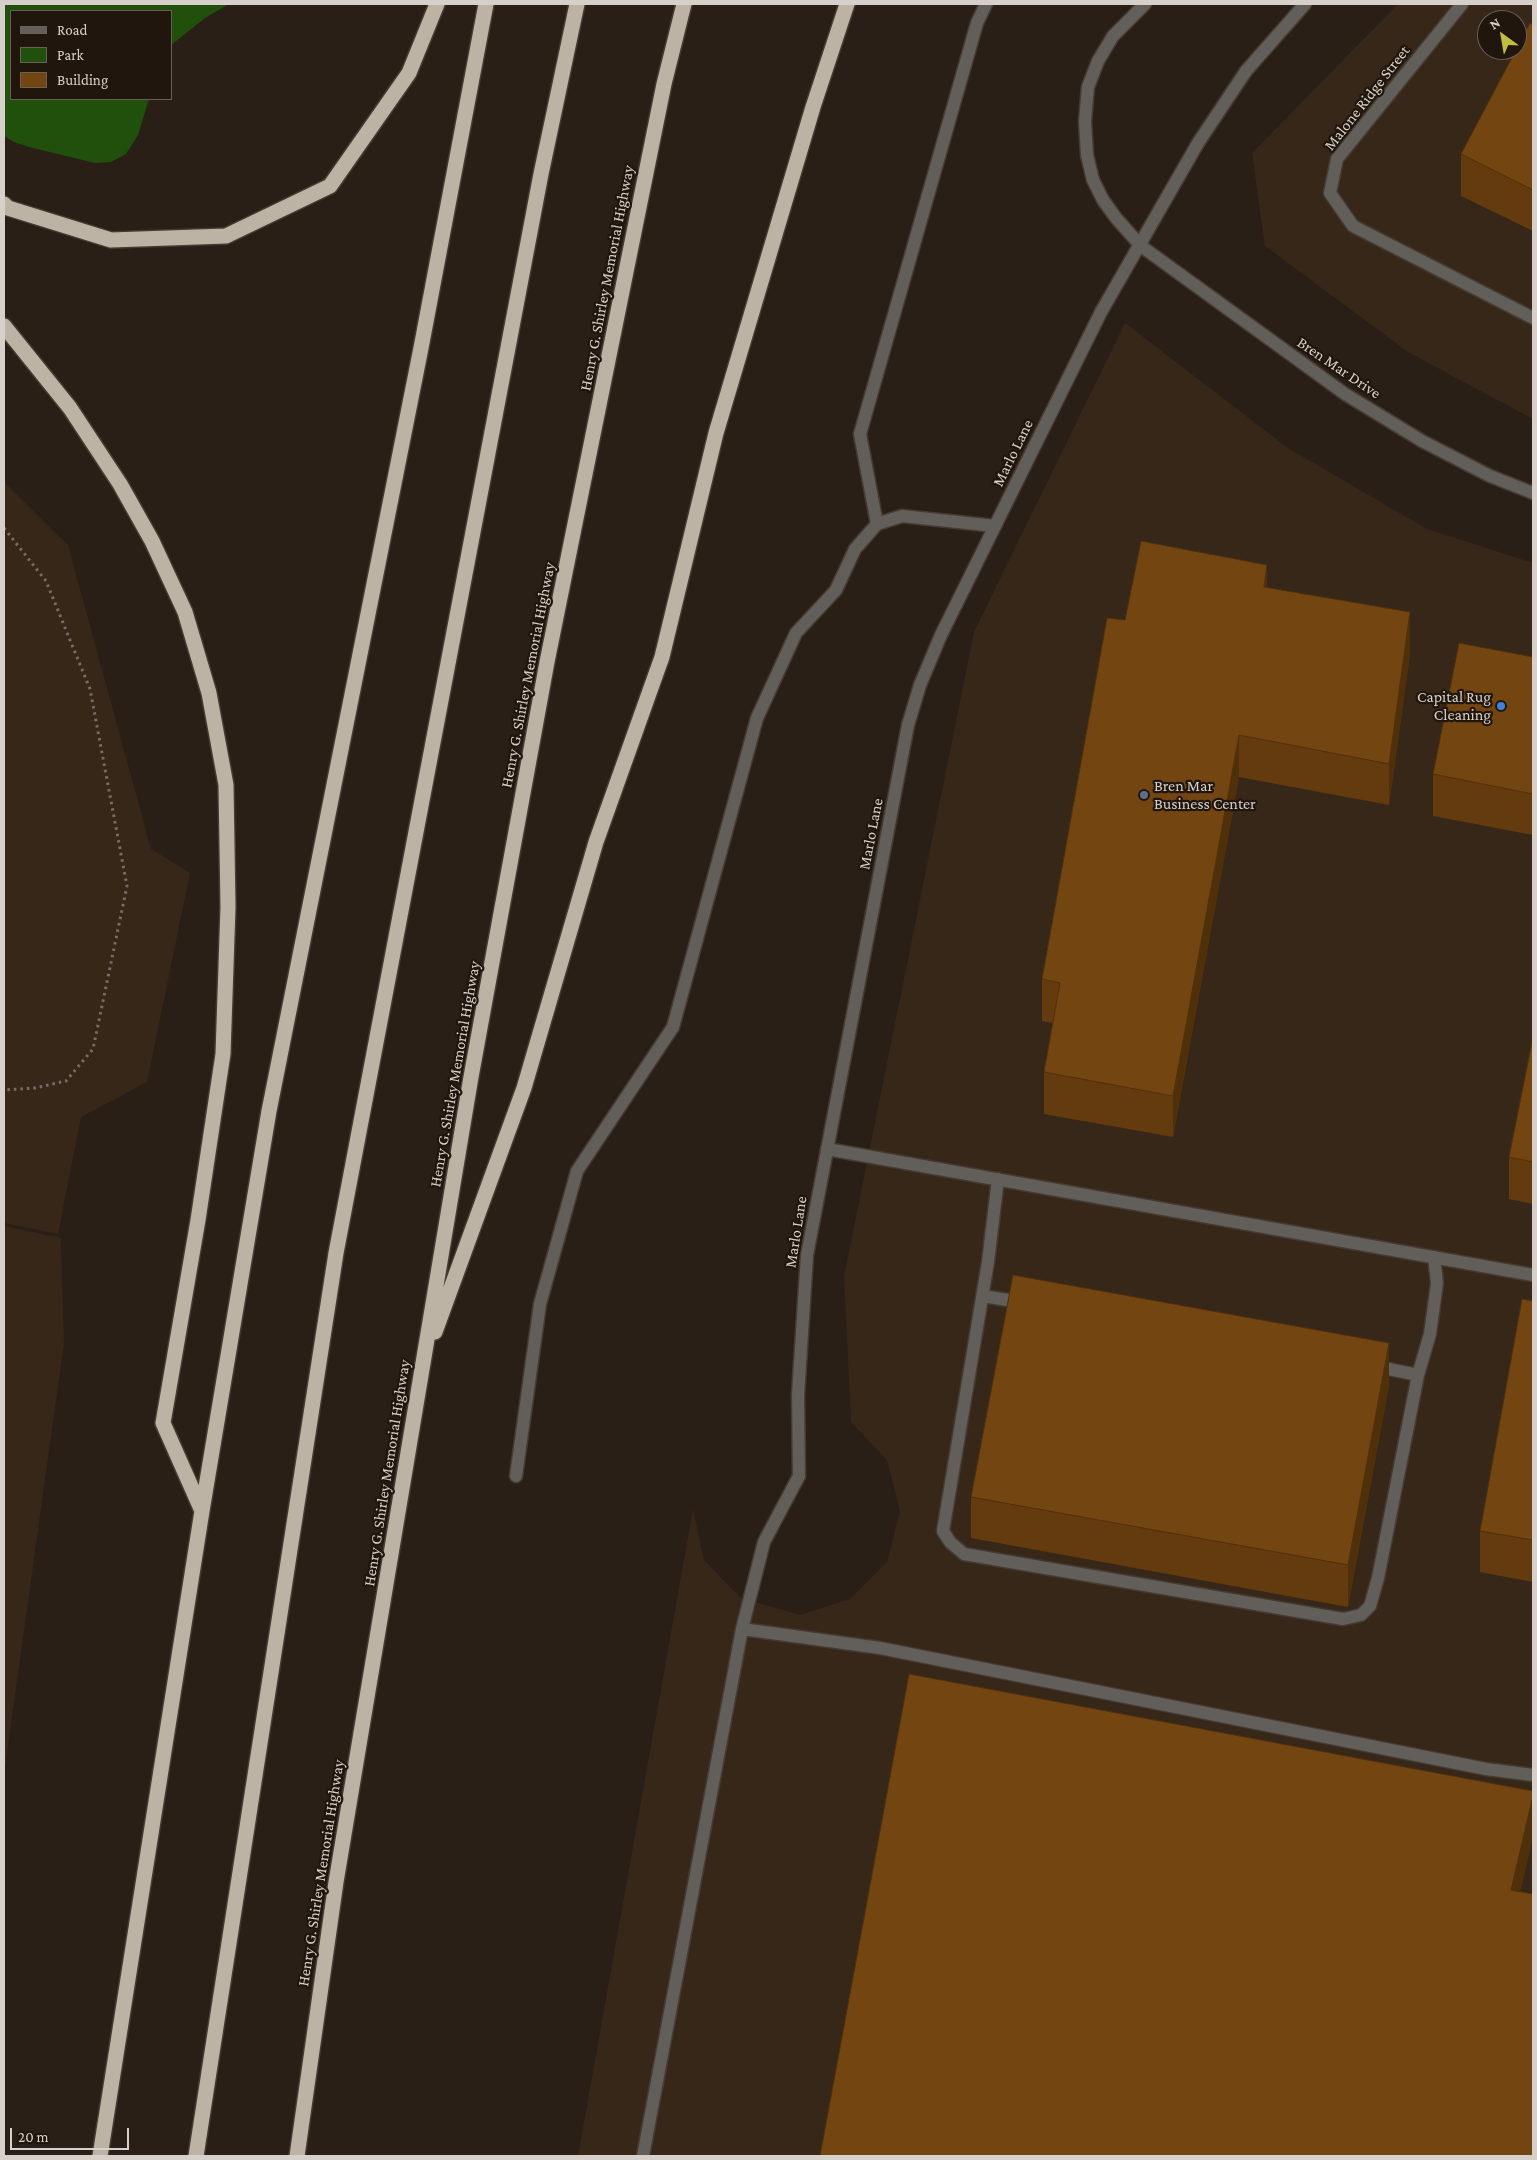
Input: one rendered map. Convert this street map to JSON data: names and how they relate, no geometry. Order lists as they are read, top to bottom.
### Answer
{
  "streets": {
    "highway": ["Henry G. Shirley Memorial Highway"],
    "street": ["Malone Ridge Street", "Bren Mar Drive", "Marlo Lane"]
  },
  "crossings": [
    ["Bren Mar Drive", "Marlo Lane"]
  ],
  "places": ["Capital Rug Cleaning", "Bren Mar Business Center"],
  "legend": ["Road", "Park", "Building"],
  "scale_bar": "20 m",
  "north": "top left"
}
